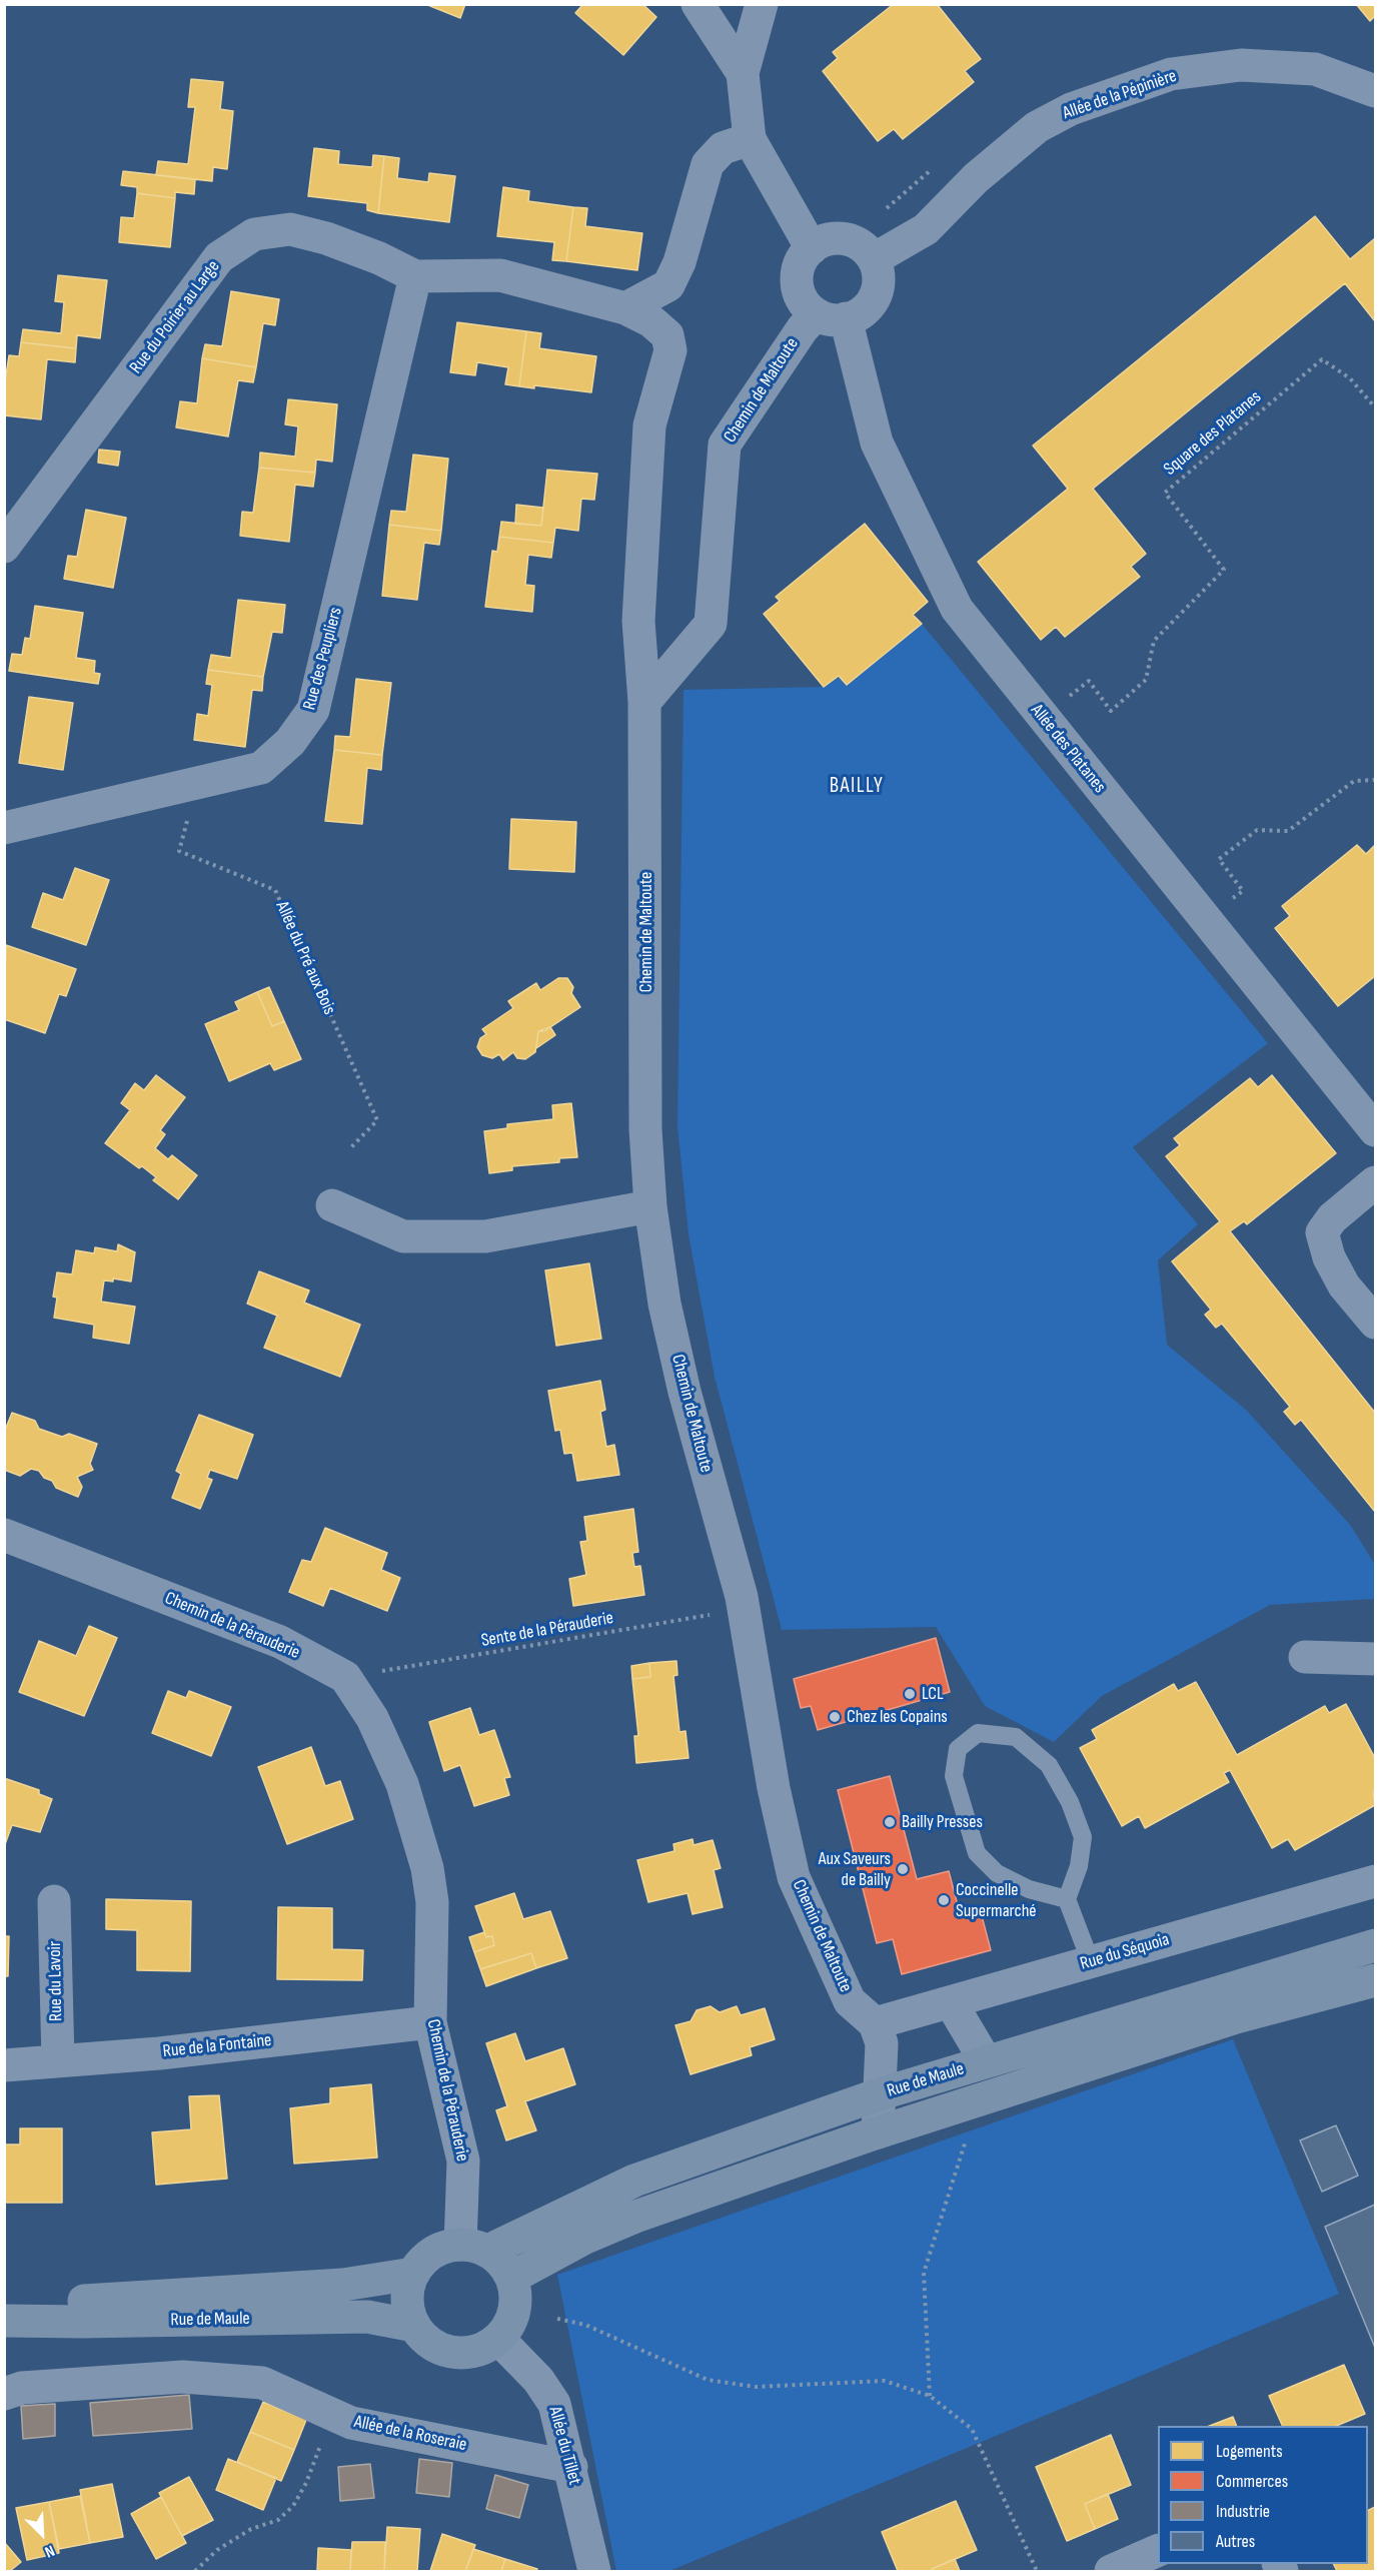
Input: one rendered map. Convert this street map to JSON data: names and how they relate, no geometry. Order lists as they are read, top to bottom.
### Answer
{
  "streets": {
    "street": [
      "Allée de la Pépinière",
      "Rue du Poirier au Large",
      "Chemin de Maltoute",
      "Rue des Peupliers",
      "Allée des Platanes",
      "Chemin de la Pérauderie",
      "Rue du Séquoia",
      "Rue du Lavoir",
      "Rue de la Fontaine",
      "Rue de Maule",
      "Allée de la Roseraie",
      "Allée du Tillet"
    ],
    "path": ["Square des Platanes", "Allée du Pré aux Bois", "Sente de la Pérauderie"]
  },
  "crossings": [
    ["Allée de la Pépinière", "Chemin de Maltoute"],
    ["Allée de la Pépinière", "Allée des Platanes"],
    ["Rue du Poirier au Large", "Chemin de Maltoute"],
    ["Rue du Poirier au Large", "Rue des Peupliers"],
    ["Chemin de Maltoute", "Allée des Platanes"],
    ["Chemin de Maltoute", "Sente de la Pérauderie"],
    ["Chemin de Maltoute", "Rue du Séquoia"],
    ["Square des Platanes", "Allée des Platanes"],
    ["Rue des Peupliers", "Allée du Pré aux Bois"],
    ["Chemin de la Pérauderie", "Rue de la Fontaine"],
    ["Chemin de la Pérauderie", "Rue de Maule"],
    ["Chemin de la Pérauderie", "Allée du Tillet"],
    ["Rue du Lavoir", "Rue de la Fontaine"],
    ["Rue de Maule", "Allée du Tillet"],
    ["Allée de la Roseraie", "Allée du Tillet"]
  ],
  "districts": ["BAILLY"],
  "places": [
    "LCL",
    "Chez les Copains",
    "Bailly Presses",
    "Aux Saveurs de Bailly",
    "Coccinelle Supermarché"
  ],
  "legend": [
    "Logements",
    "Commerces",
    "Industrie",
    "Autres"
  ],
  "north": "bottom right"
}
